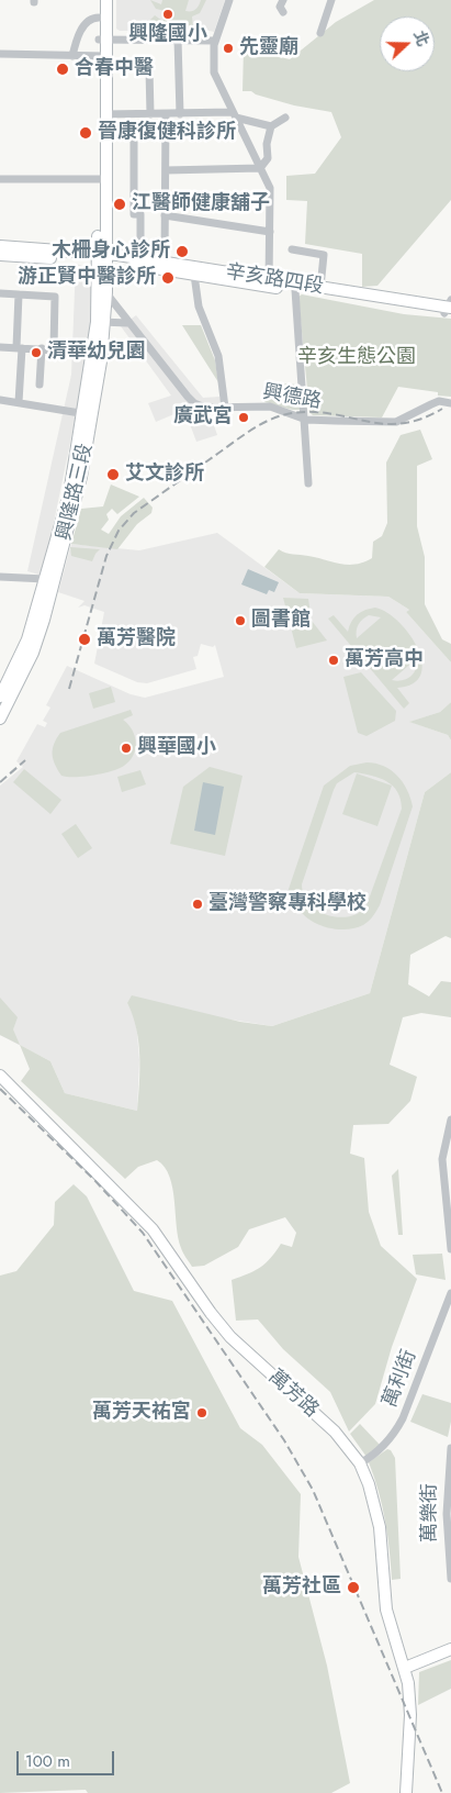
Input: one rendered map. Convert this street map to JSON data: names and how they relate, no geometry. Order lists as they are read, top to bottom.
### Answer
{
  "streets": {
    "main road": ["辛亥路四段", "興隆路三段", "萬芳路"],
    "street": ["興德路", "萬利街", "萬樂街"]
  },
  "crossings": [
    ["辛亥路四段", "興隆路三段"],
    ["興德路", "興隆路三段"],
    ["萬利街", "萬芳路"]
  ],
  "parks": ["辛亥生態公園"],
  "places": [
    "興隆國小",
    "先靈廟",
    "合春中醫",
    "晉康復健科診所",
    "江醫師健康舖子",
    "木柵身心診所",
    "游正賢中醫診所",
    "清華幼兒園",
    "廣武宮",
    "艾文診所",
    "圖書館",
    "萬芳醫院",
    "萬芳高中",
    "興華國小",
    "臺灣警察專科學校",
    "萬芳天祐宮",
    "萬芳社區"
  ],
  "scale_bar": "100 m",
  "north": "right"
}
